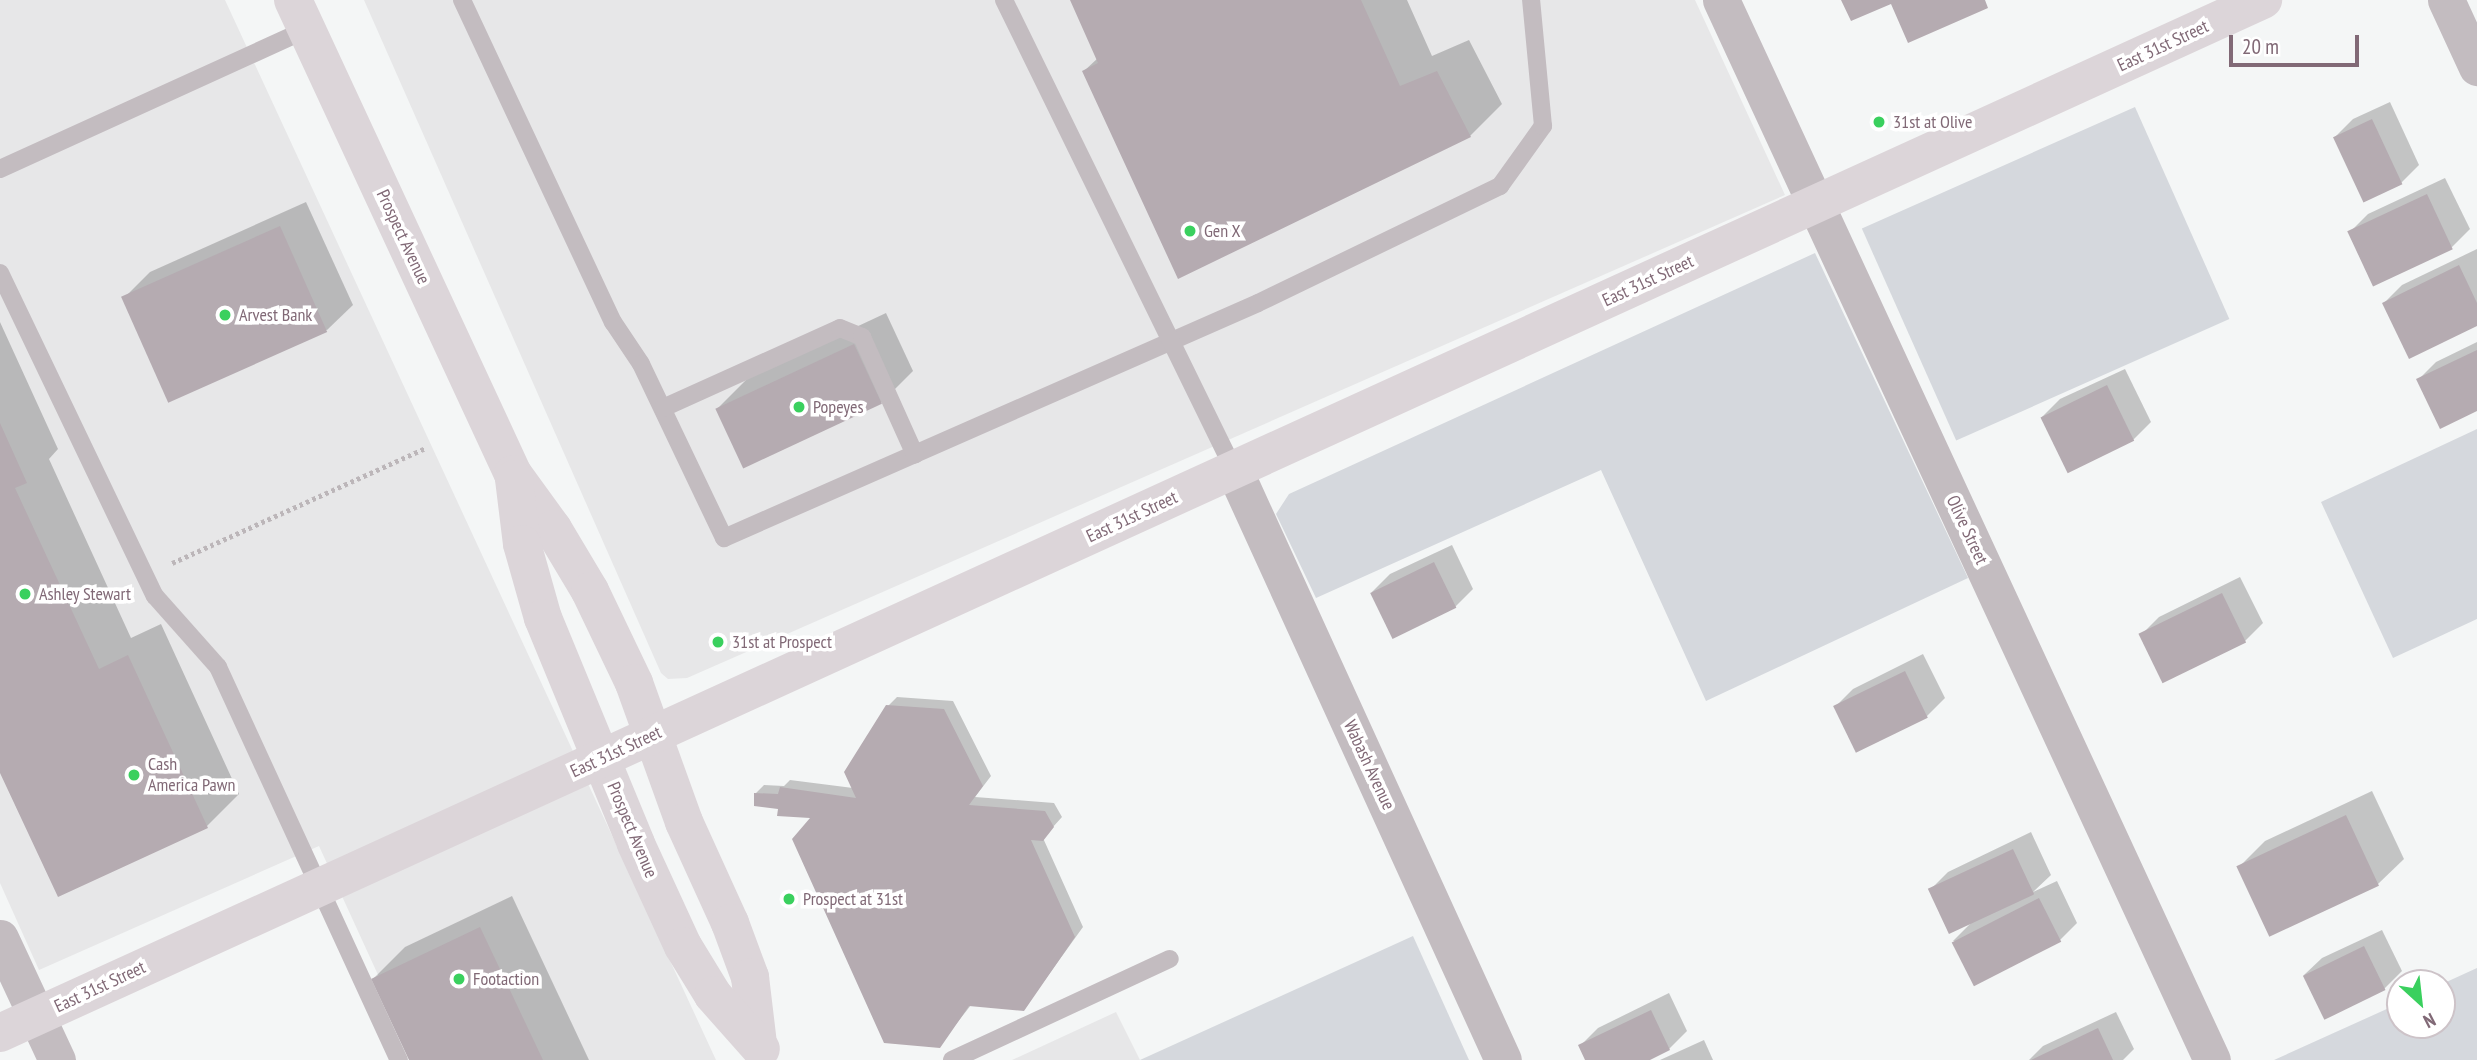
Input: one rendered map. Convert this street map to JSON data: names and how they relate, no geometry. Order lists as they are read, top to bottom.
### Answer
{
  "streets": {
    "main road": ["East 31st Street", "Prospect Avenue"],
    "street": ["Olive Street", "Wabash Avenue"]
  },
  "crossings": [
    ["East 31st Street", "Prospect Avenue"],
    ["East 31st Street", "Olive Street"],
    ["East 31st Street", "Wabash Avenue"]
  ],
  "places": [
    "31st at Olive",
    "Gen X",
    "Arvest Bank",
    "Popeyes",
    "Ashley Stewart",
    "31st at Prospect",
    "Cash America Pawn",
    "Prospect at 31st",
    "Footaction"
  ],
  "scale_bar": "20 m",
  "north": "bottom right"
}
